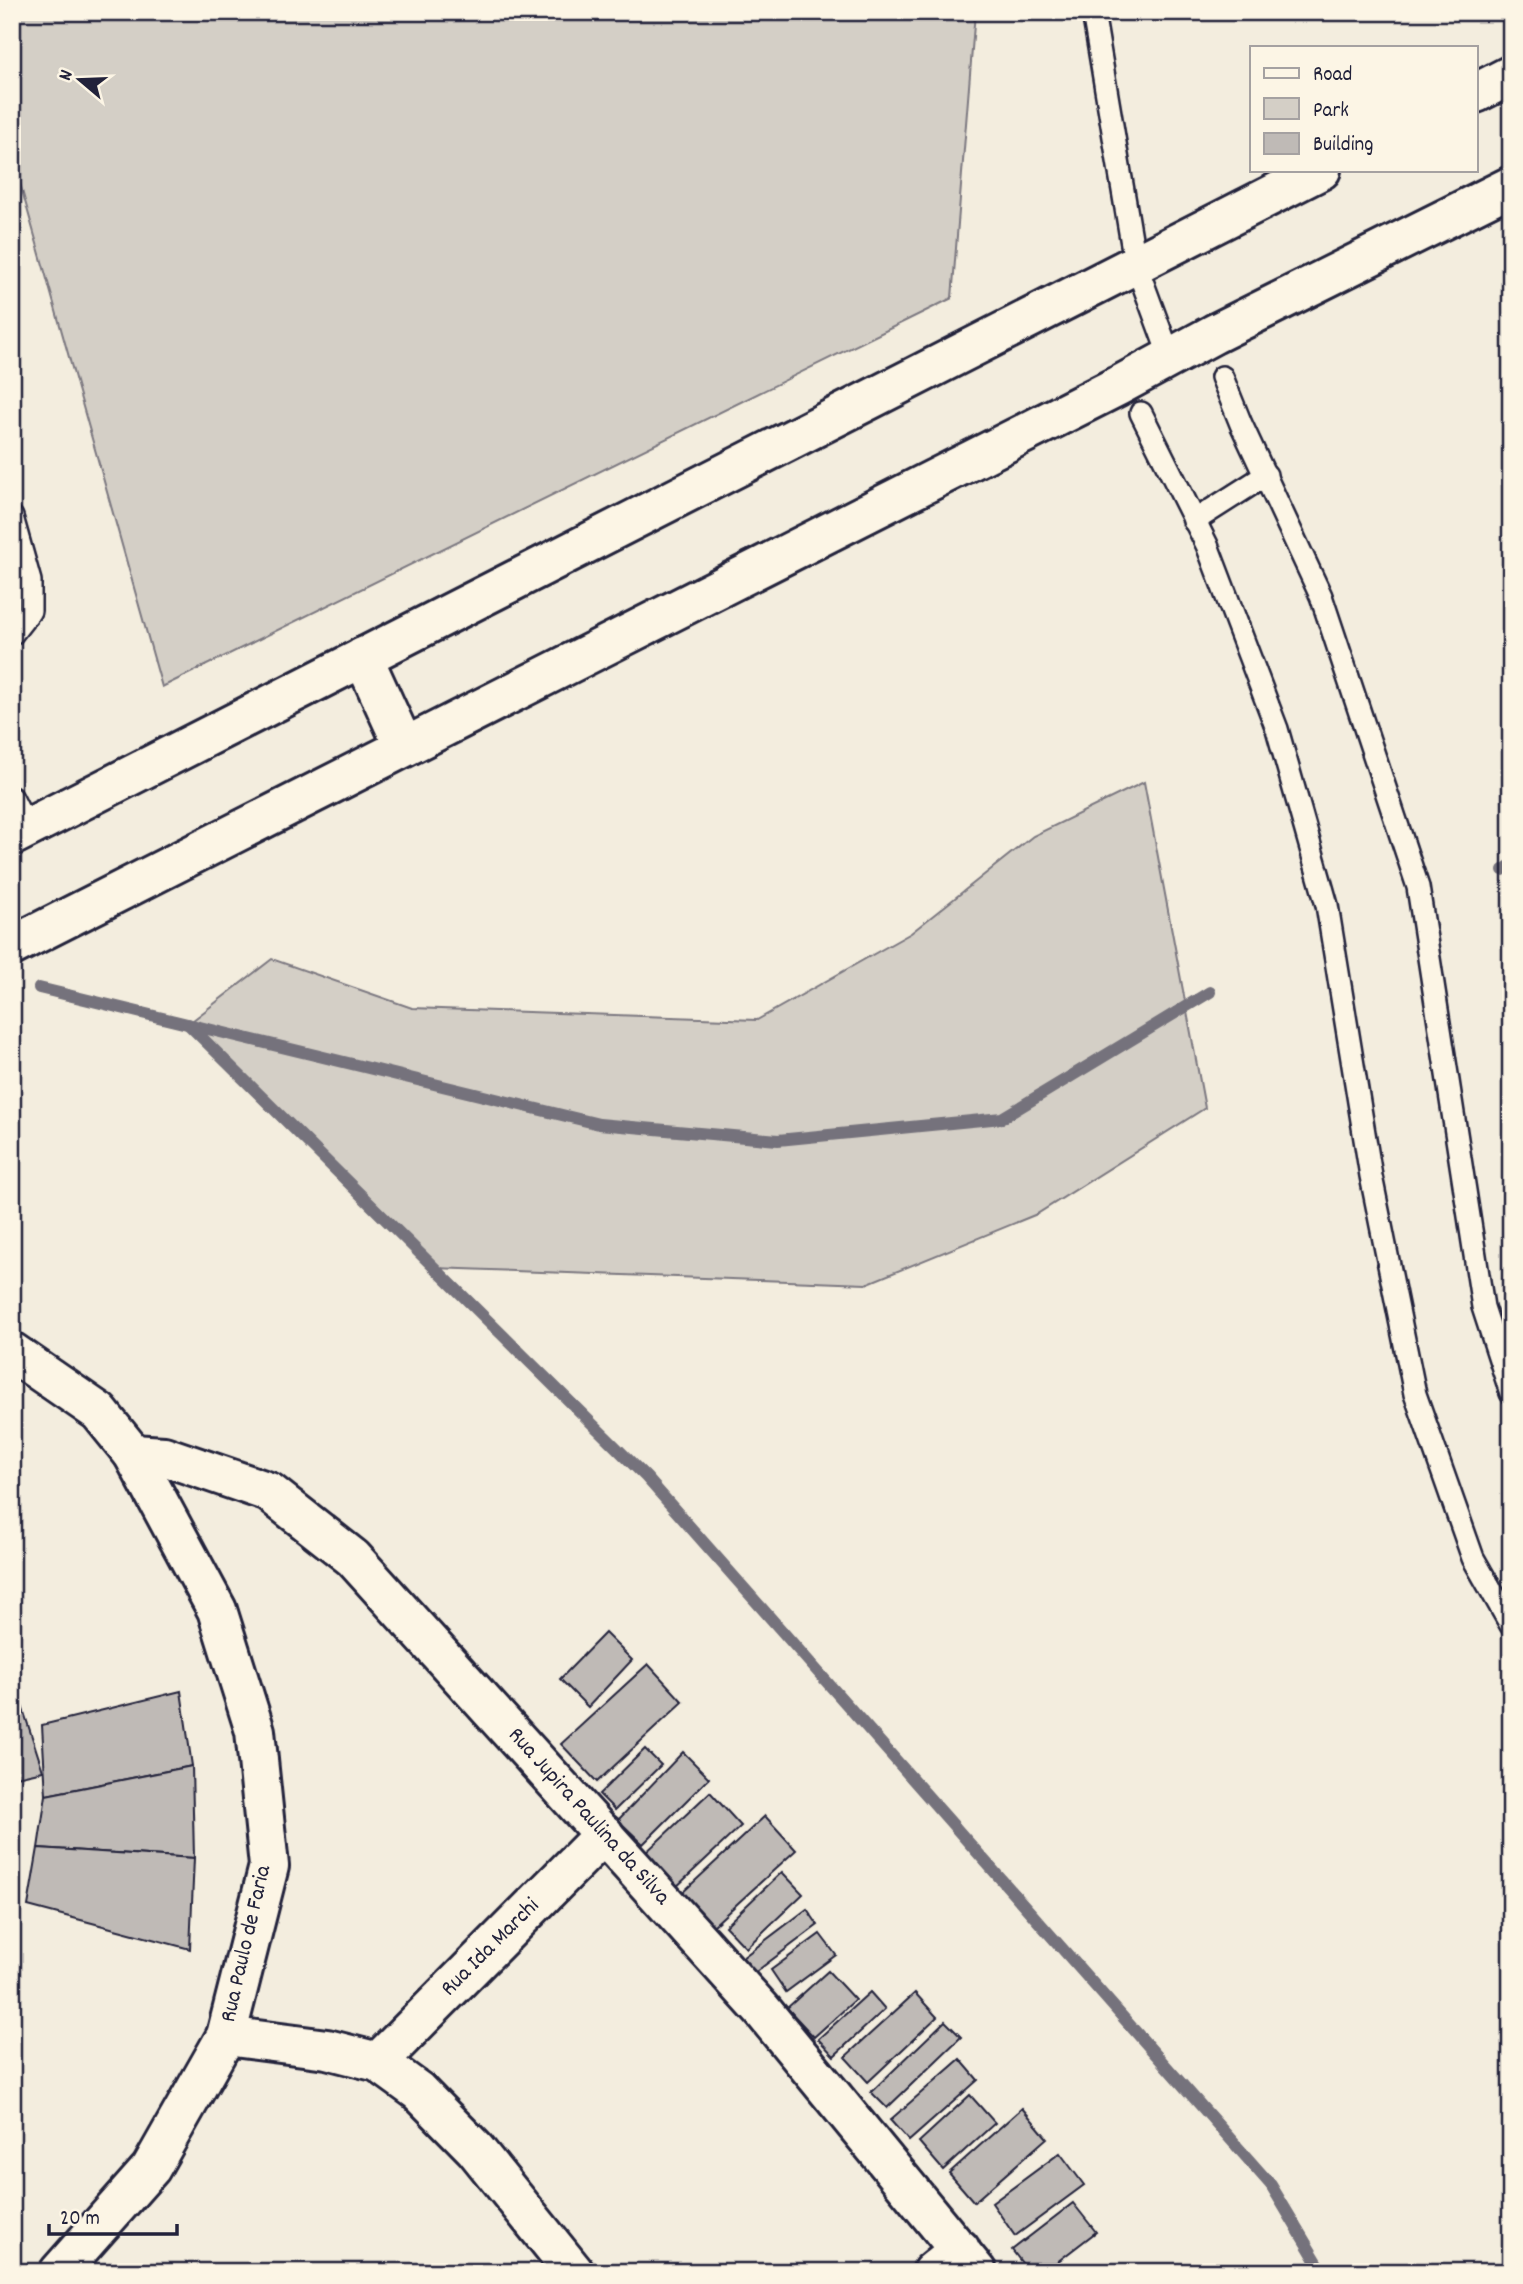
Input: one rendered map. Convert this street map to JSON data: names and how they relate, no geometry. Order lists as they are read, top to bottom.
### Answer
{
  "streets": {
    "street": ["Rua Jupira Paulina da Silva", "Rua Paulo de Faria", "Rua Ida Marchi"]
  },
  "crossings": [
    ["Rua Jupira Paulina da Silva", "Rua Paulo de Faria"],
    ["Rua Jupira Paulina da Silva", "Rua Ida Marchi"]
  ],
  "legend": ["Road", "Park", "Building"],
  "scale_bar": "20 m",
  "north": "left"
}
